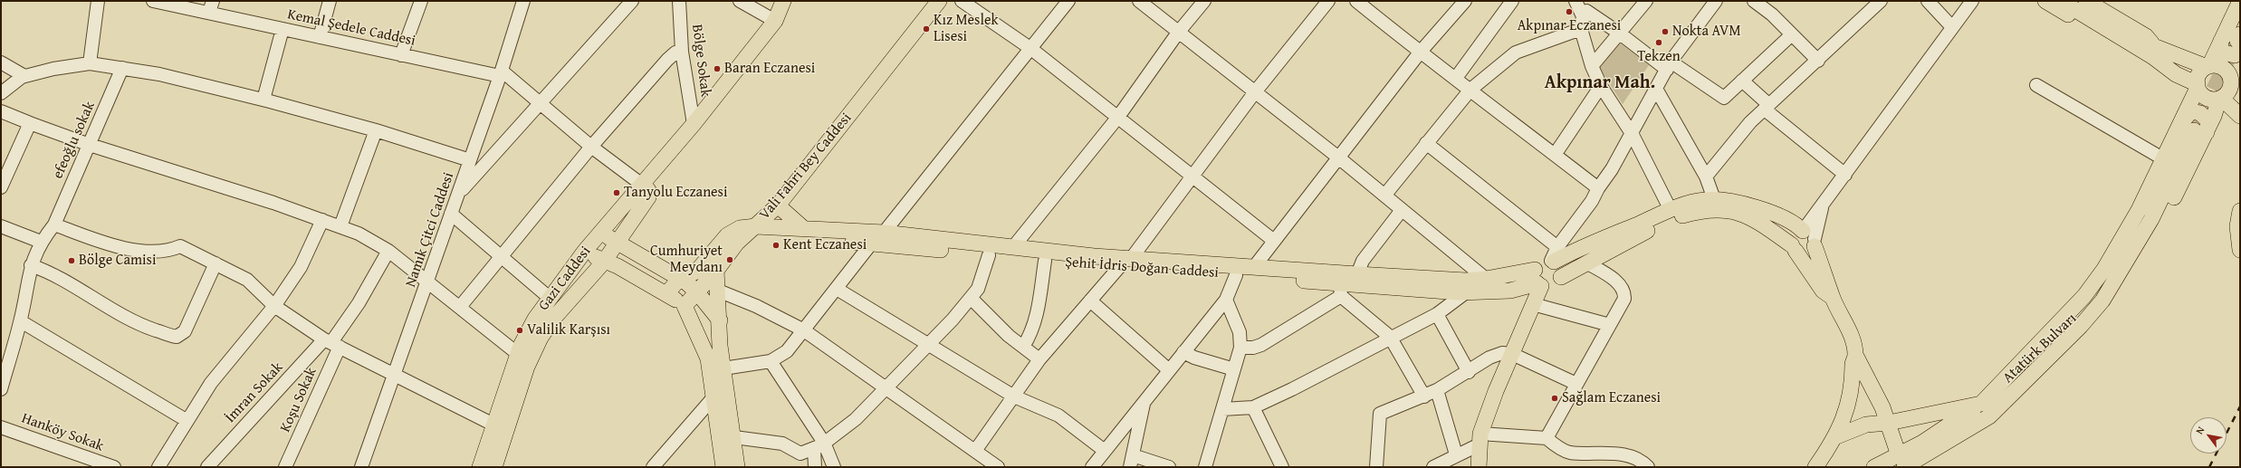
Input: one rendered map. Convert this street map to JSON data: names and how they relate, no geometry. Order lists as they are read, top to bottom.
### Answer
{
  "streets": {
    "main road": [
      "Vali Fahri Bey Caddesi",
      "Şehit İdris Doğan Caddesi",
      "Gazi Caddesi",
      "Atatürk Bulvarı"
    ],
    "street": [
      "Kemal Şedele Caddesi",
      "Bölge Sokak",
      "efeoğlu sokak",
      "Namık Çitci Caddesi",
      "İmran Sokak",
      "Koşu Sokak",
      "Hanköy Sokak"
    ]
  },
  "crossings": [
    ["Kemal Şedele Caddesi", "Namık Çitci Caddesi"],
    ["Bölge Sokak", "Gazi Caddesi"],
    ["Vali Fahri Bey Caddesi", "Şehit İdris Doğan Caddesi"],
    ["İmran Sokak", "Koşu Sokak"]
  ],
  "districts": ["Akpınar Mah."],
  "places": [
    "Akpınar Eczanesi",
    "Kız Meslek Lisesi",
    "Nokta AVM",
    "Tekzen",
    "Baran Eczanesi",
    "Tanyolu Eczanesi",
    "Kent Eczanesi",
    "Cumhuriyet Meydanı",
    "Bölge Camisi",
    "Valilik Karşısı",
    "Sağlam Eczanesi"
  ],
  "north": "top left"
}
